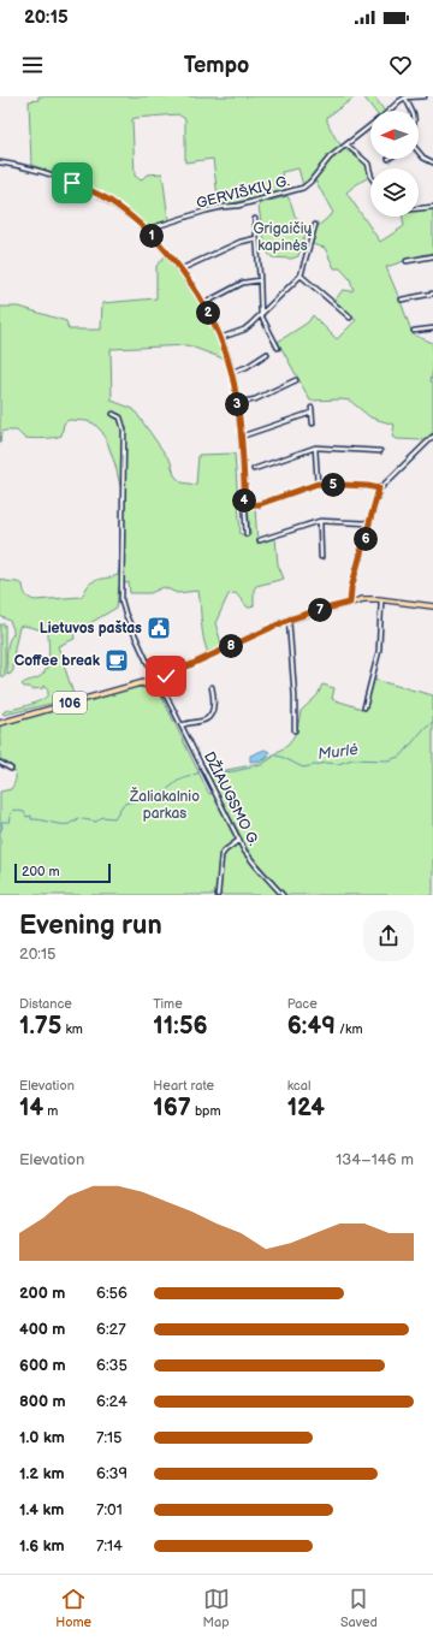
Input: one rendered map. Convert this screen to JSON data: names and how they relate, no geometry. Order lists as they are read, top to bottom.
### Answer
{
  "streets": {
    "main road": ["106"],
    "street": ["GERVIŠKIŲ G.", "DŽIAUGSMO G."]
  },
  "crossings": [
    ["106", "DŽIAUGSMO G."]
  ],
  "water": ["Murlė"],
  "parks": ["Grigaičių kapinės", "Žaliakalnio parkas"],
  "places": {
    "public building": ["Lietuvos paštas"],
    "cafe": ["Coffee break"]
  },
  "scale_bar": "200 m",
  "north": "left",
  "page": {
    "status": "20:15",
    "header": "Tempo",
    "pins": [
      "1",
      "2",
      "3",
      "5",
      "4",
      "6",
      "7",
      "8"
    ],
    "scale": "200 m",
    "heading": ["Evening run", "20:15"],
    "stats": [
      ["Distance", "1.75 km"],
      ["Time", "11:56"],
      ["Pace", "6:49 /km"],
      ["Elevation", "14 m"],
      ["Heart rate", "167 bpm"],
      ["kcal", "124"]
    ],
    "chart": ["Elevation", "134–146 m"],
    "list": [
      {
        "name": "200 m",
        "note": "6:56"
      },
      {
        "name": "400 m",
        "note": "6:27"
      },
      {
        "name": "600 m",
        "note": "6:35"
      },
      {
        "name": "800 m",
        "note": "6:24"
      },
      {
        "name": "1.0 km",
        "note": "7:15"
      },
      {
        "name": "1.2 km",
        "note": "6:39"
      },
      {
        "name": "1.4 km",
        "note": "7:01"
      },
      {
        "name": "1.6 km",
        "note": "7:14"
      }
    ],
    "tabs": ["Home", "Map", "Saved"]
  }
}
